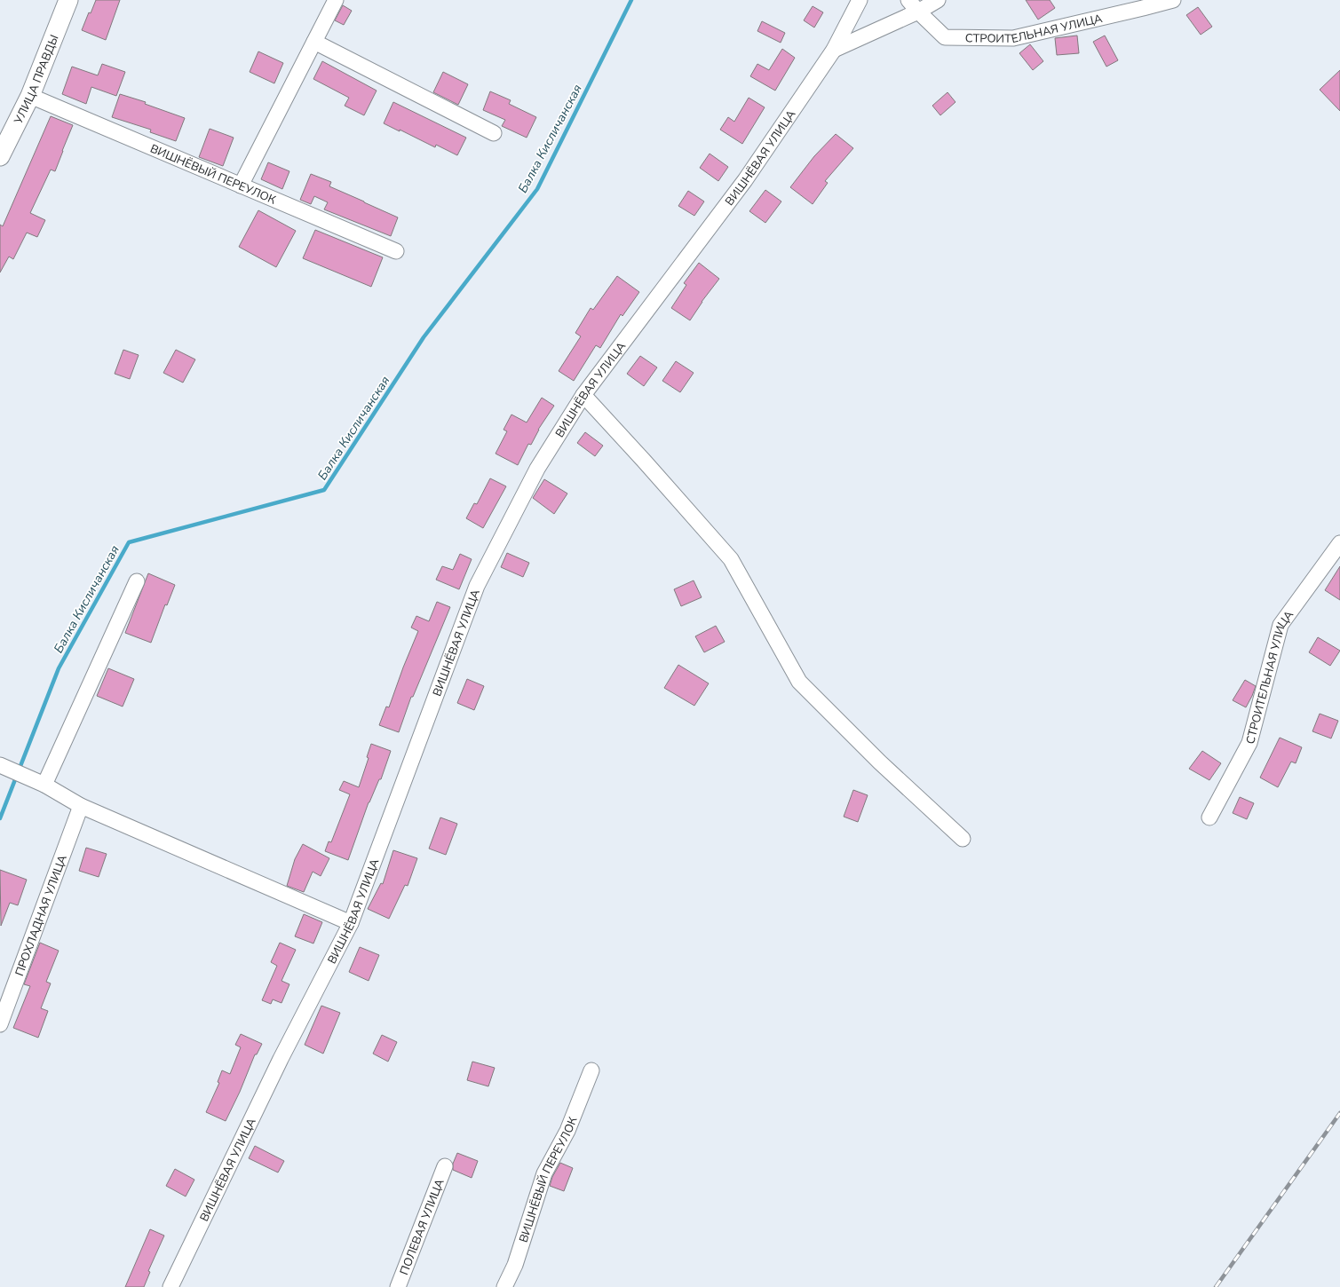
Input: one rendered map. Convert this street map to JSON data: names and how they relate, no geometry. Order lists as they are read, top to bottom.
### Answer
{
  "streets": {
    "street": [
      "СТРОИТЕЛЬНАЯ УЛИЦА",
      "УЛИЦА ПРАВДЫ",
      "ВИШНЁВАЯ УЛИЦА",
      "ВИШНЁВЫЙ ПЕРЕУЛОК",
      "ПРОХЛАДНАЯ УЛИЦА",
      "ПОЛЕВАЯ УЛИЦА"
    ]
  },
  "crossings": [
    ["УЛИЦА ПРАВДЫ", "ВИШНЁВЫЙ ПЕРЕУЛОК"]
  ],
  "water": ["Балка Кисличанская"]
}
